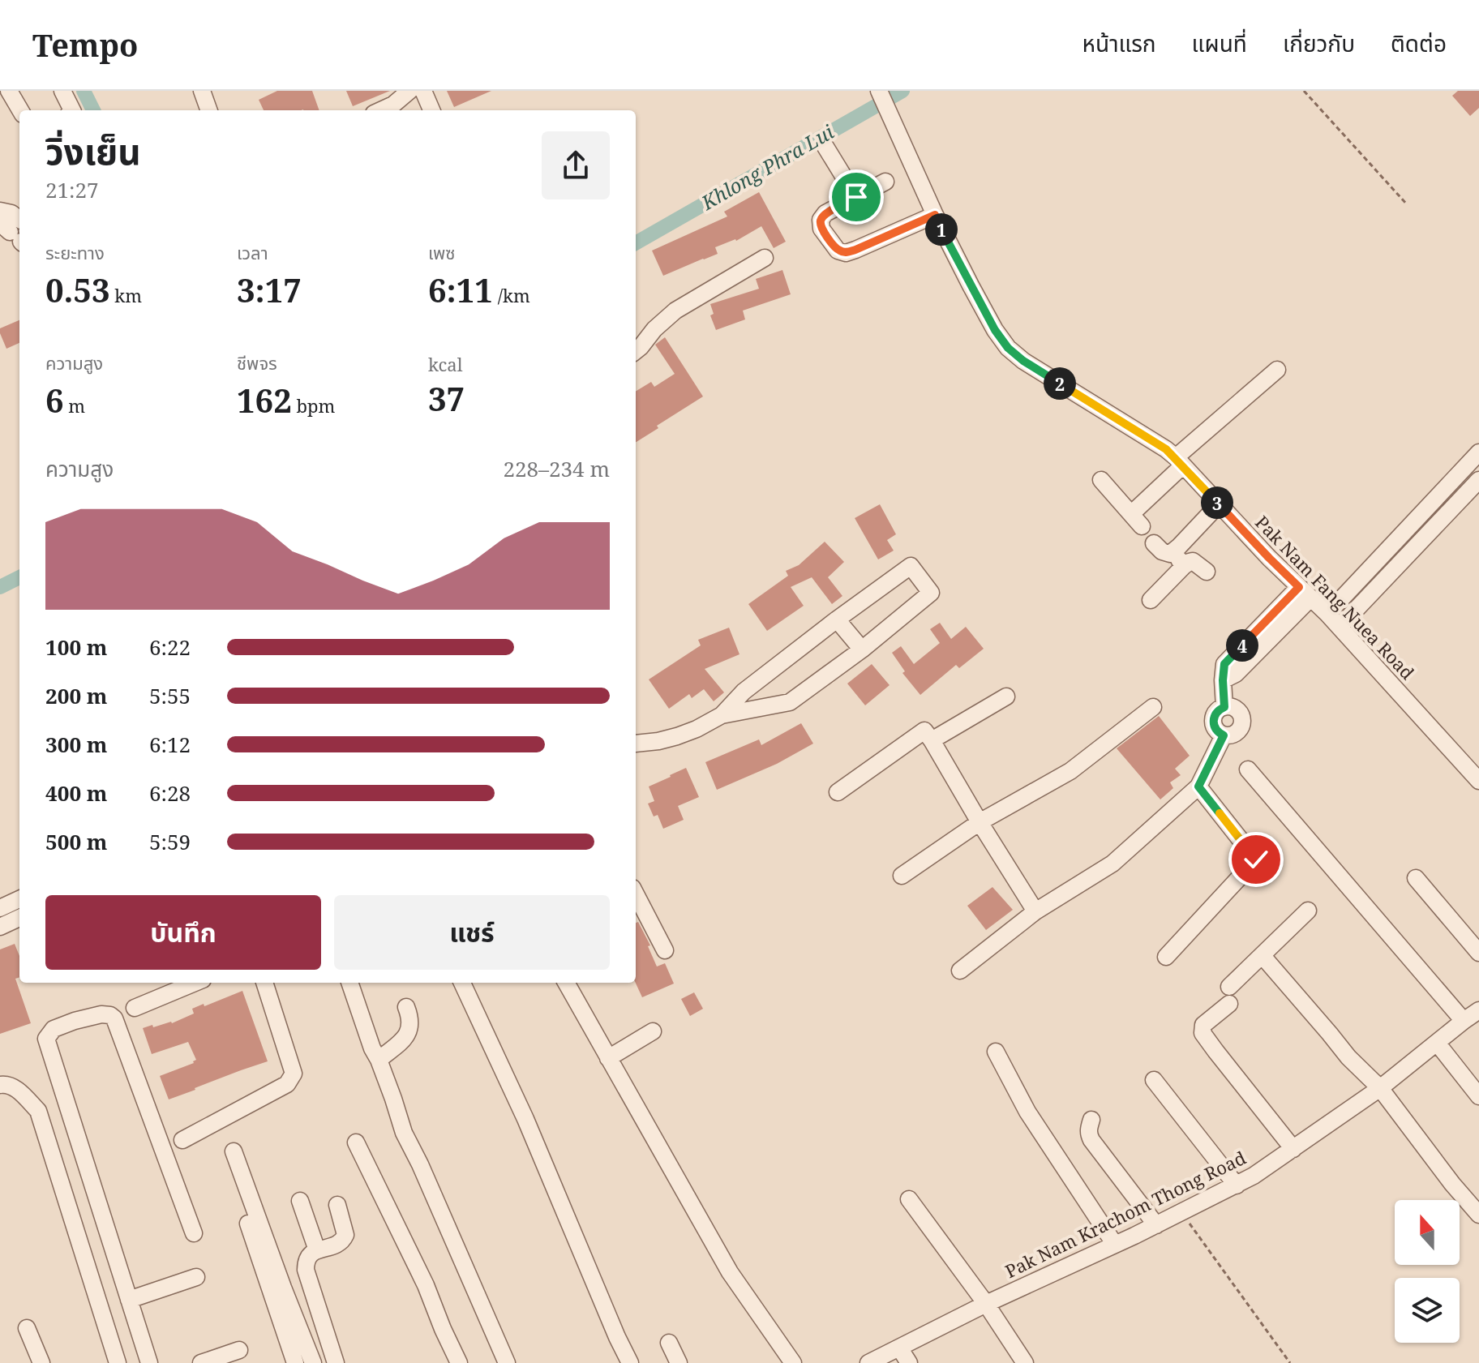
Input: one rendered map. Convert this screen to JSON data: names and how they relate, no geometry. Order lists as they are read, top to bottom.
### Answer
{
  "streets": {
    "street": ["Pak Nam Fang Nuea Road", "Pak Nam Krachom Thong Road"]
  },
  "water": ["Khlong Phra Lui"],
  "north": "top",
  "page": {
    "header": "Tempo",
    "nav": [
      "หน้าแรก",
      "แผนที่",
      "เกี่ยวกับ",
      "ติดต่อ"
    ],
    "heading": ["วิ่งเย็น", "21:27"],
    "pins": [
      "1",
      "2",
      "3",
      "4"
    ],
    "stats": [
      ["ระยะทาง", "0.53 km"],
      ["เวลา", "3:17"],
      ["เพซ", "6:11 /km"],
      ["ความสูง", "6 m"],
      ["ชีพจร", "162 bpm"],
      ["kcal", "37"]
    ],
    "chart": ["ความสูง", "228–234 m"],
    "list": [
      {
        "name": "100 m",
        "note": "6:22"
      },
      {
        "name": "200 m",
        "note": "5:55"
      },
      {
        "name": "300 m",
        "note": "6:12"
      },
      {
        "name": "400 m",
        "note": "6:28"
      },
      {
        "name": "500 m",
        "note": "5:59"
      }
    ],
    "buttons": ["บันทึก", "แชร์"]
  }
}
